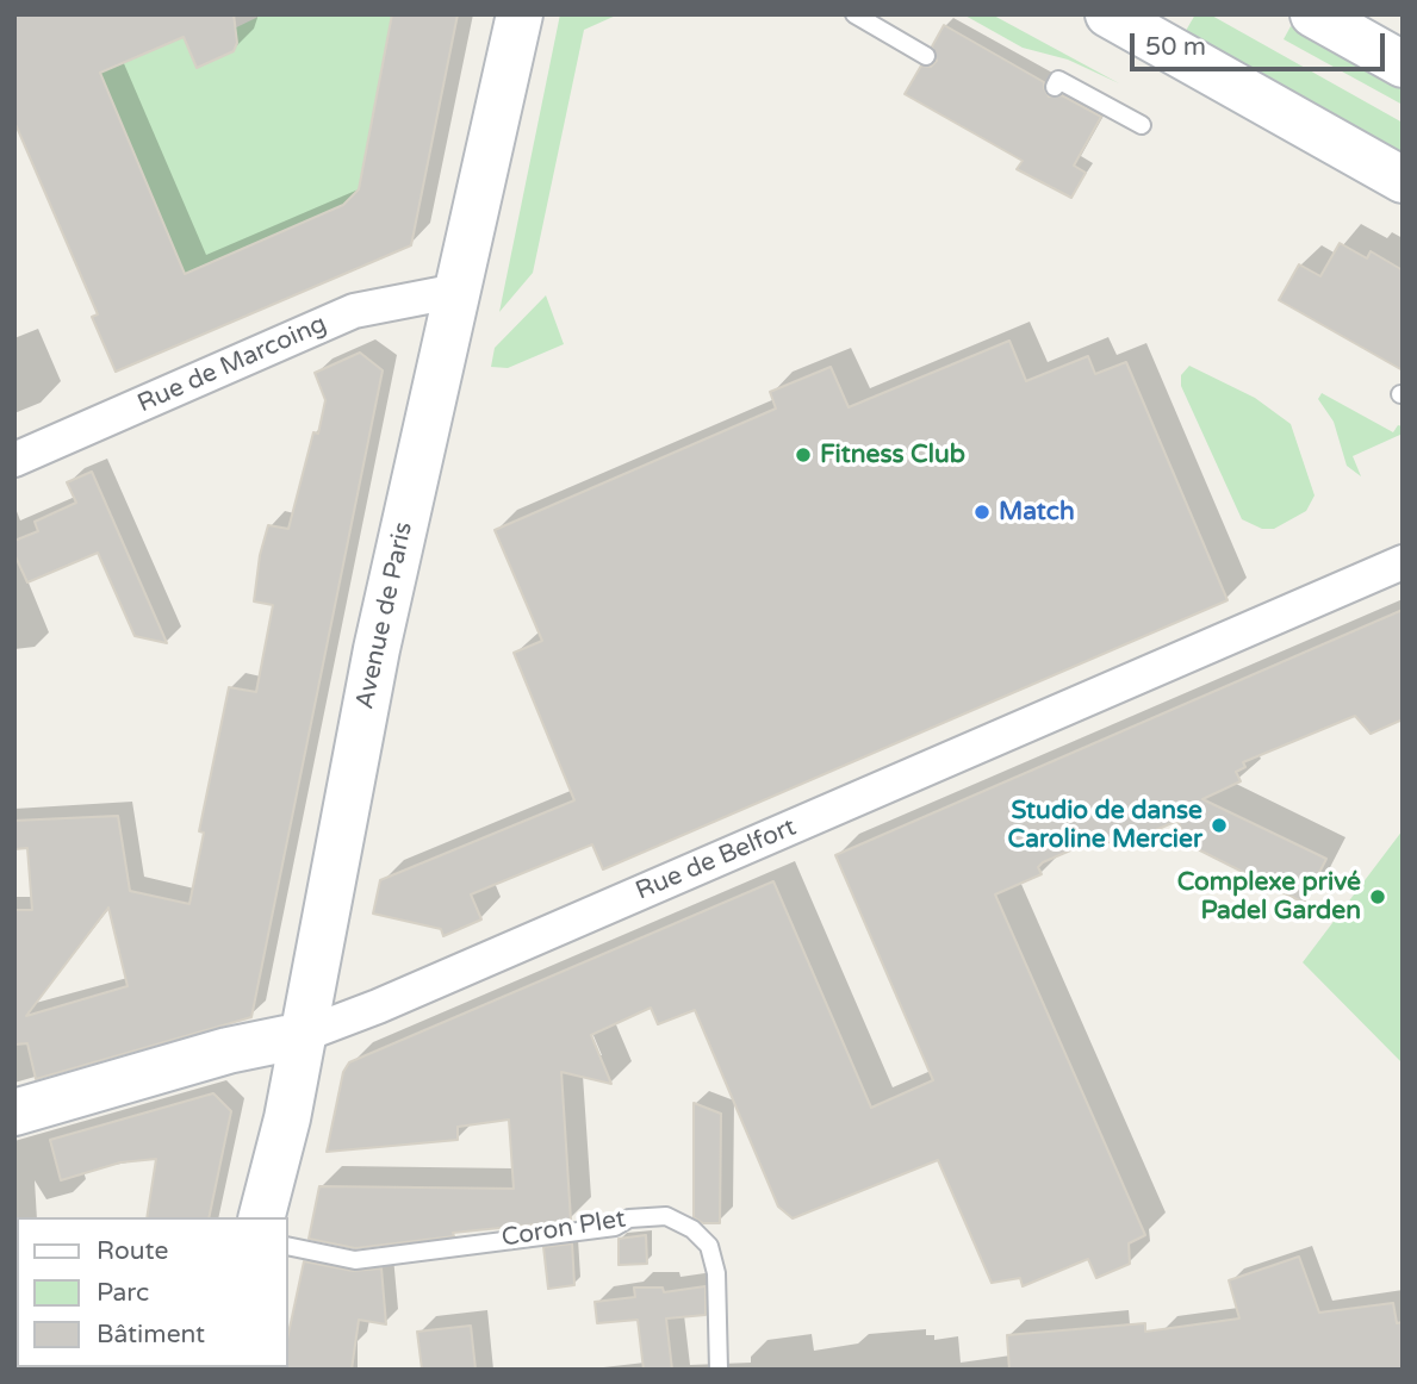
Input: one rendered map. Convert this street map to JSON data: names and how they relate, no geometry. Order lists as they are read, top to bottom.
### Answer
{
  "streets": {
    "main road": ["Avenue de Paris", "Rue de Belfort"],
    "street": ["Rue de Marcoing"],
    "lane": ["Coron Plet"]
  },
  "crossings": [
    ["Rue de Marcoing", "Avenue de Paris"],
    ["Avenue de Paris", "Rue de Belfort"]
  ],
  "places": [
    "Fitness Club",
    "Match",
    "Studio de danse Caroline Mercier",
    "Complexe privé Padel Garden"
  ],
  "legend": ["Route", "Parc", "Bâtiment"],
  "scale_bar": "50 m"
}
